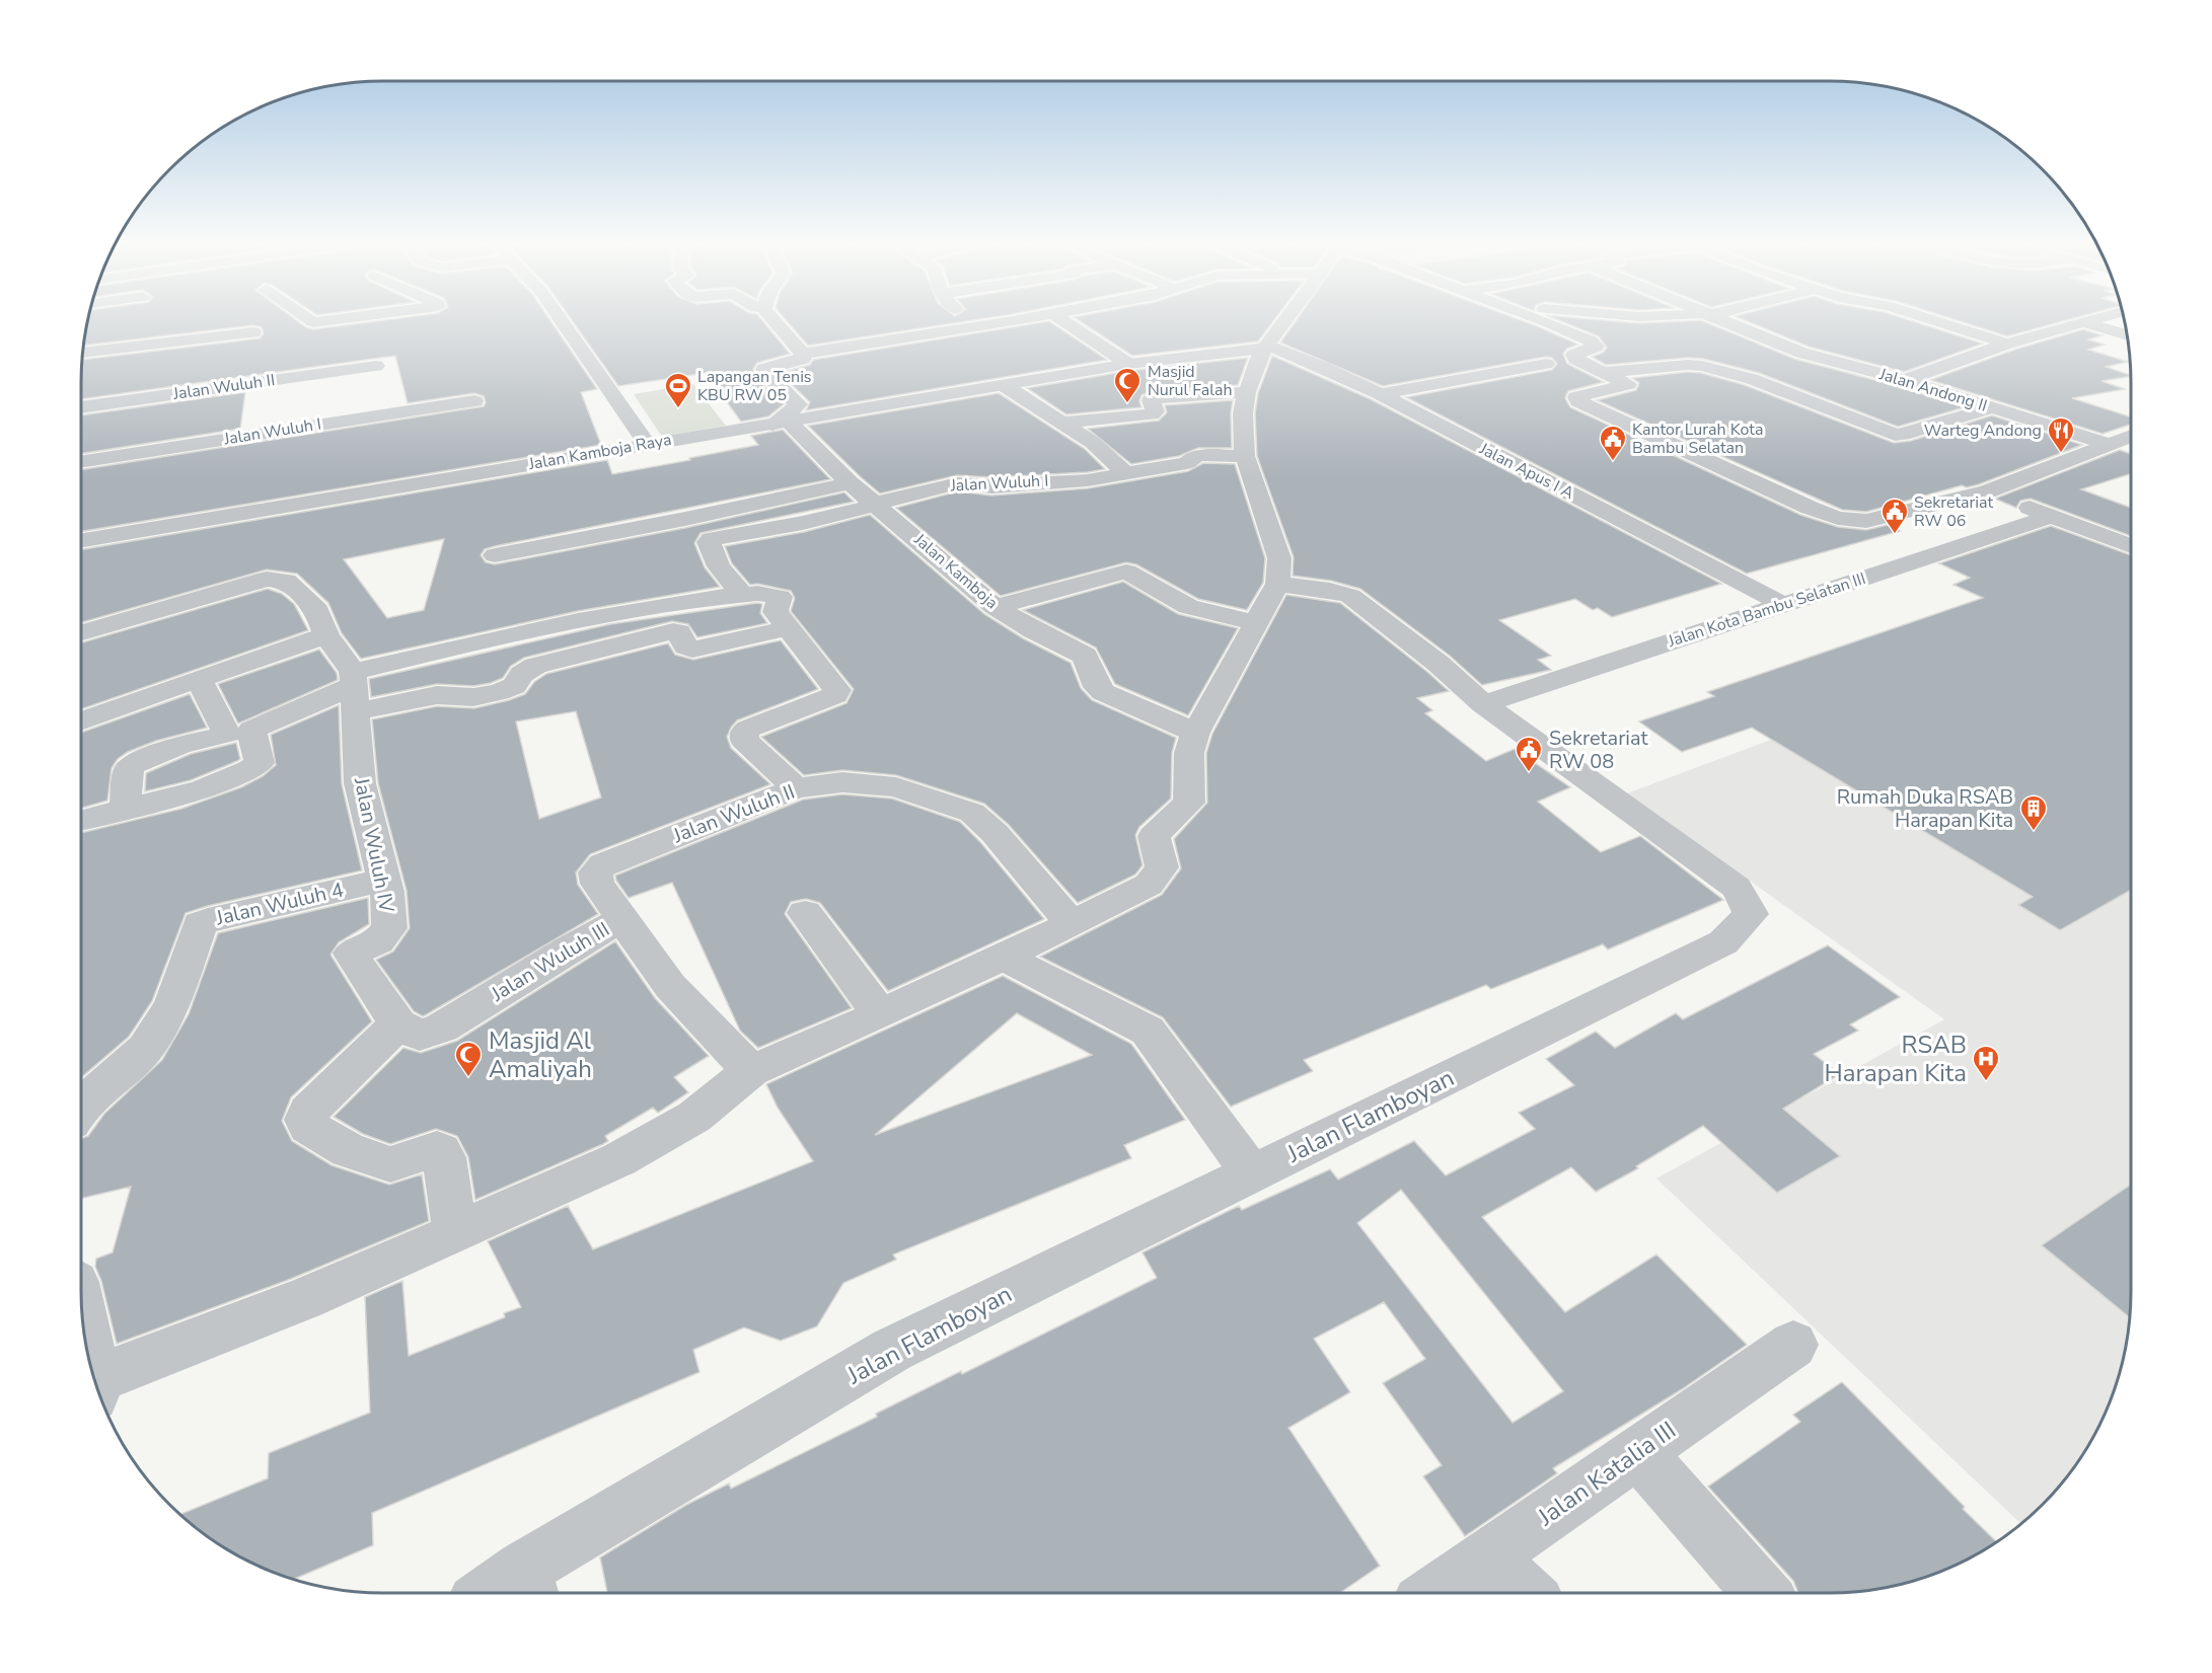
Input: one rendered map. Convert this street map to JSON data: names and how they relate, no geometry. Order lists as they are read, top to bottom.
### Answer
{
  "streets": {
    "street": [
      "Jalan Wuluh II",
      "Jalan Andong II",
      "Jalan Wuluh I",
      "Jalan Kamboja Raya",
      "Jalan Apus I A",
      "Jalan Kamboja",
      "Jalan Kota Bambu Selatan III",
      "Jalan Wuluh IV",
      "Jalan Wuluh 4",
      "Jalan Wuluh III",
      "Jalan Flamboyan",
      "Jalan Katalia III"
    ]
  },
  "crossings": [
    ["Jalan Wuluh II", "Jalan Wuluh III"],
    ["Jalan Wuluh I", "Jalan Kamboja"],
    ["Jalan Kamboja Raya", "Jalan Apus I A"],
    ["Jalan Kamboja Raya", "Jalan Kamboja"],
    ["Jalan Apus I A", "Jalan Kota Bambu Selatan III"],
    ["Jalan Kota Bambu Selatan III", "Jalan Flamboyan"],
    ["Jalan Wuluh IV", "Jalan Wuluh 4"],
    ["Jalan Wuluh IV", "Jalan Wuluh III"]
  ],
  "places": {
    "mosque": ["Masjid Nurul Falah", "Masjid Al Amaliyah"],
    "sports": ["Lapangan Tenis KBU RW 05"],
    "restaurant": ["Warteg Andong"],
    "public building": ["Kantor Lurah Kota Bambu Selatan", "Sekretariat RW 06", "Sekretariat RW 08"],
    "building": ["Rumah Duka RSAB Harapan Kita"],
    "hospital": ["RSAB Harapan Kita"]
  }
}
